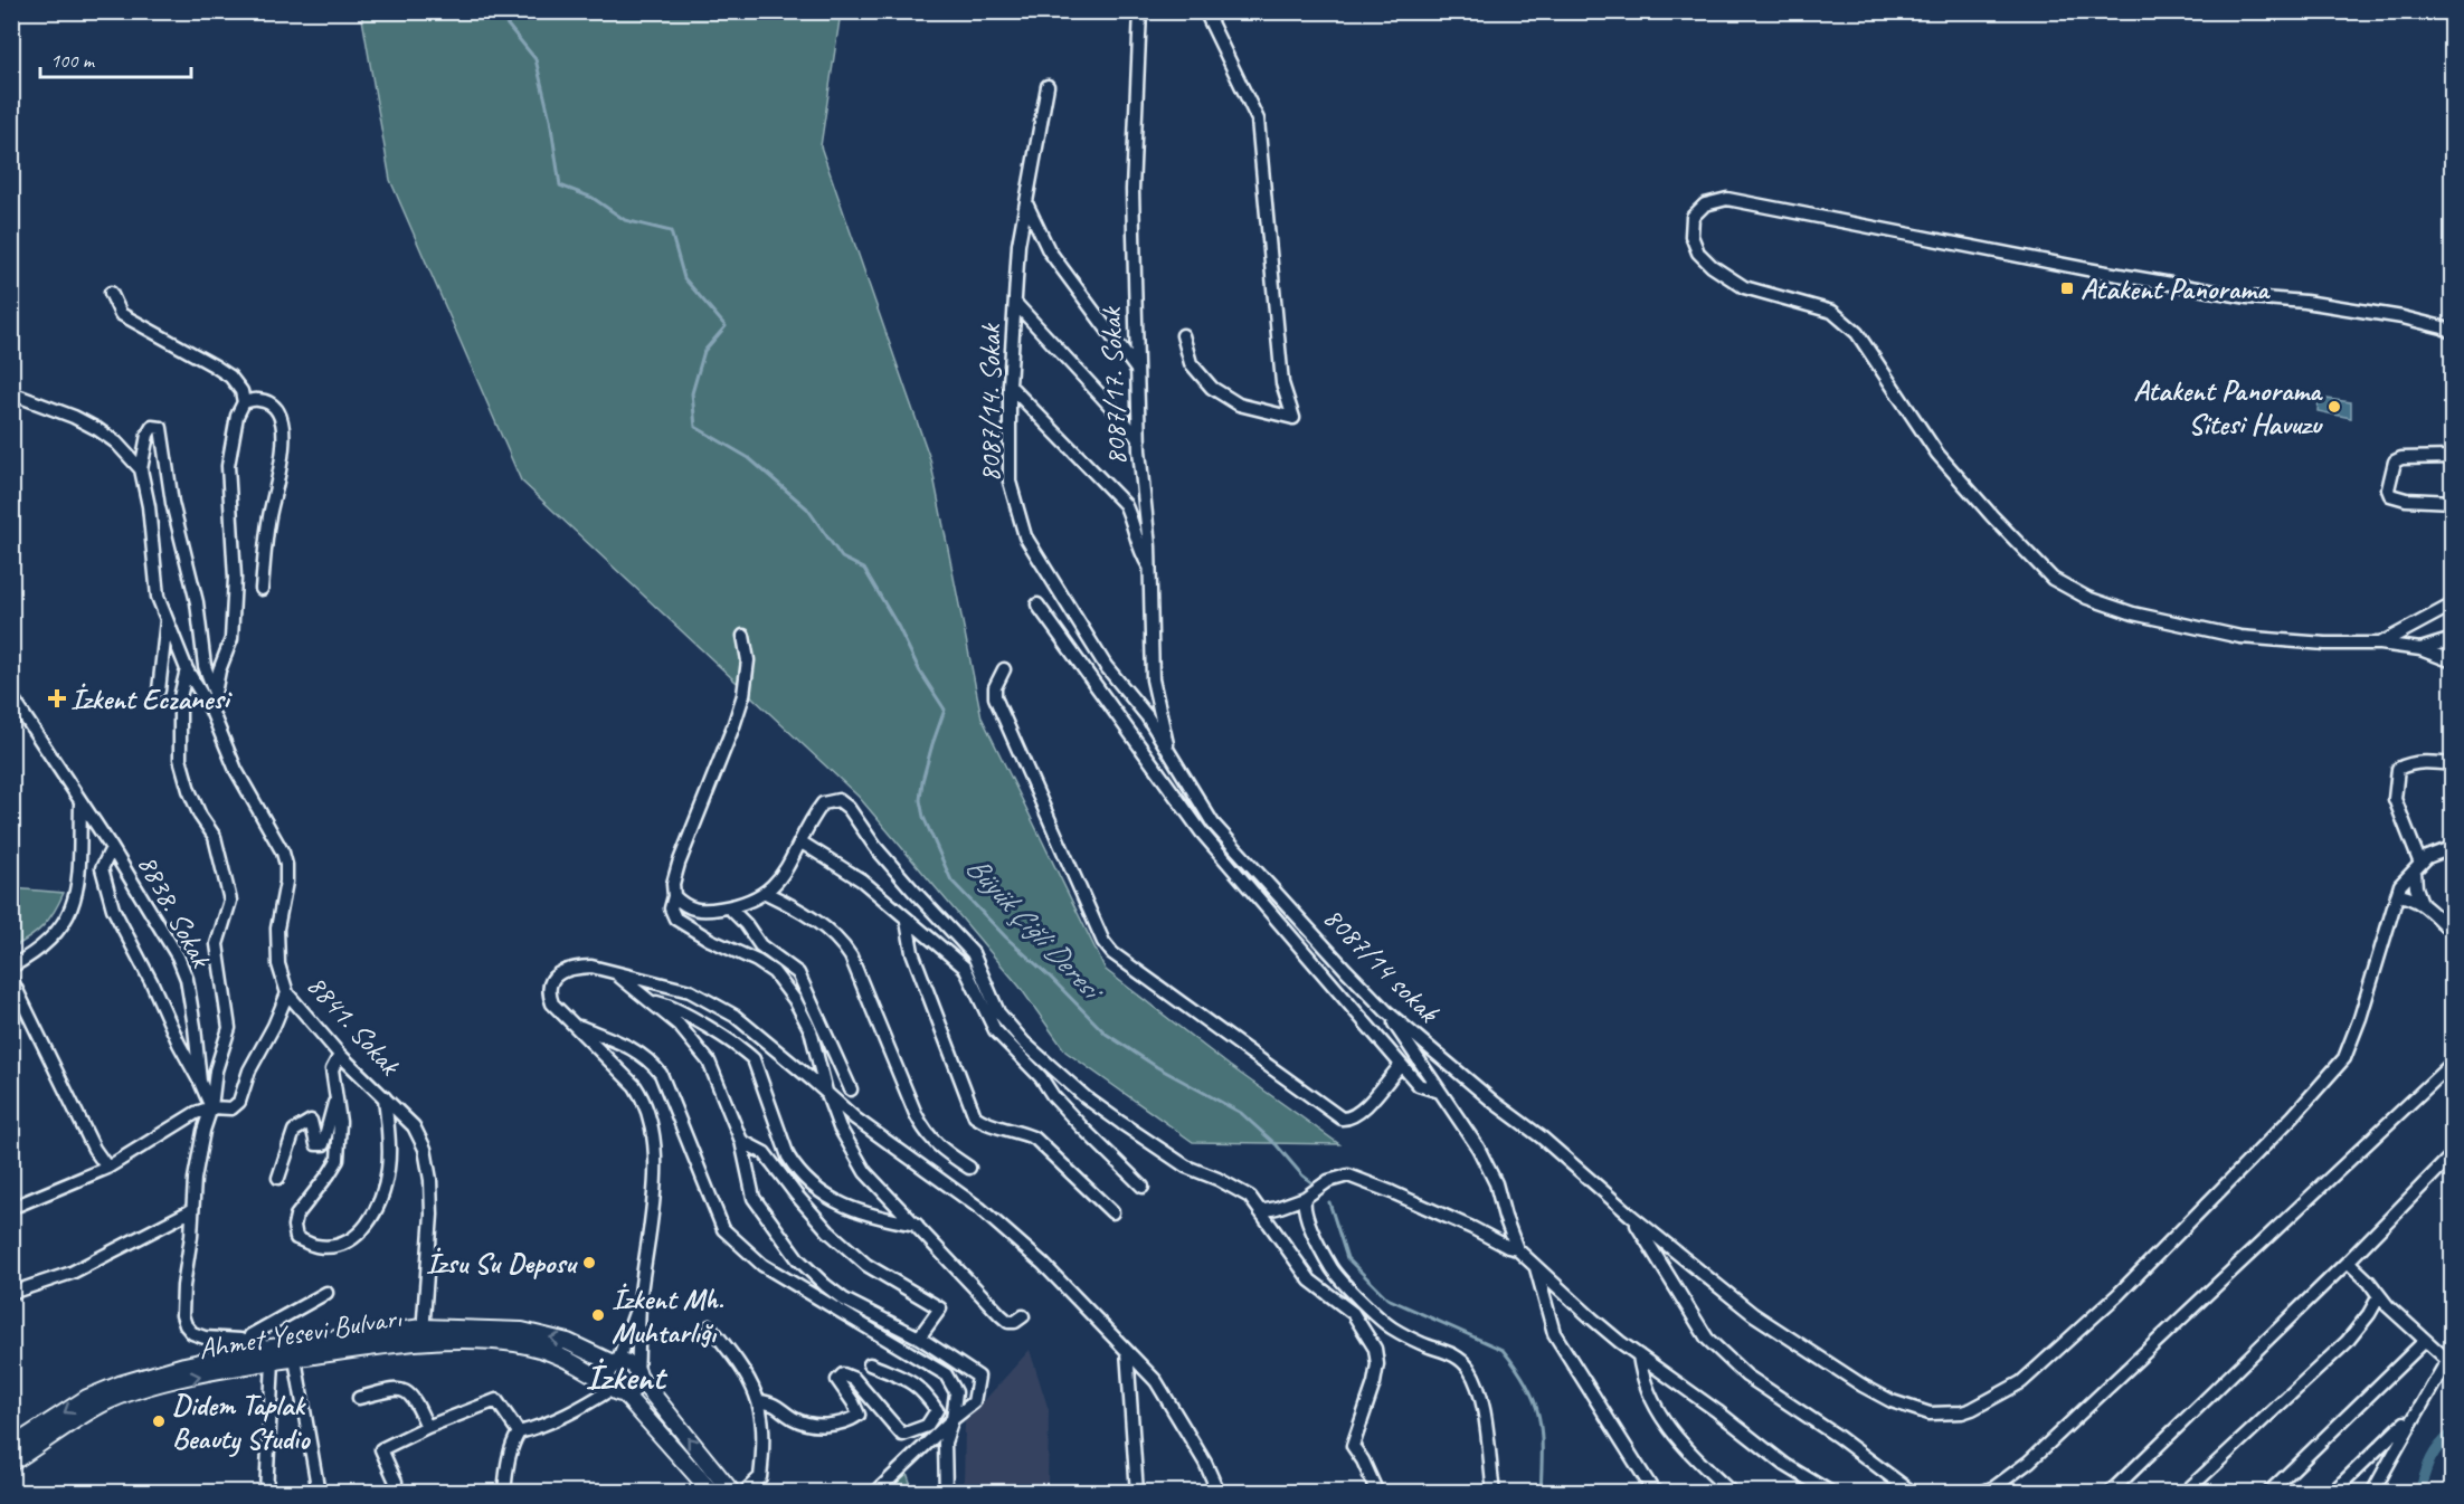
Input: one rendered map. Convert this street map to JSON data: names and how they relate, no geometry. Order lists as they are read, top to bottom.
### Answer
{
  "streets": {
    "street": [
      "8087/17. Sokak",
      "8087/14. Sokak",
      "8838. Sokak",
      "8087/14 sokak",
      "8841. Sokak",
      "Ahmet Yesevi Bulvarı"
    ]
  },
  "crossings": [
    ["8087/17. Sokak", "8087/14. Sokak"],
    ["8087/17. Sokak", "8087/14 sokak"],
    ["8087/14. Sokak", "8087/14 sokak"],
    ["8841. Sokak", "Ahmet Yesevi Bulvarı"]
  ],
  "districts": ["İzkent"],
  "water": ["Büyük Çiğli Deresi"],
  "places": {
    "transit": ["Atakent Panorama"],
    "other": [
      "Atakent Panorama Sitesi Havuzu",
      "İzsu Su Deposu",
      "İzkent Mh. Muhtarlığı",
      "Didem Taplak Beauty Studio"
    ],
    "health": ["İzkent Eczanesi"]
  },
  "scale_bar": "100 m"
}
